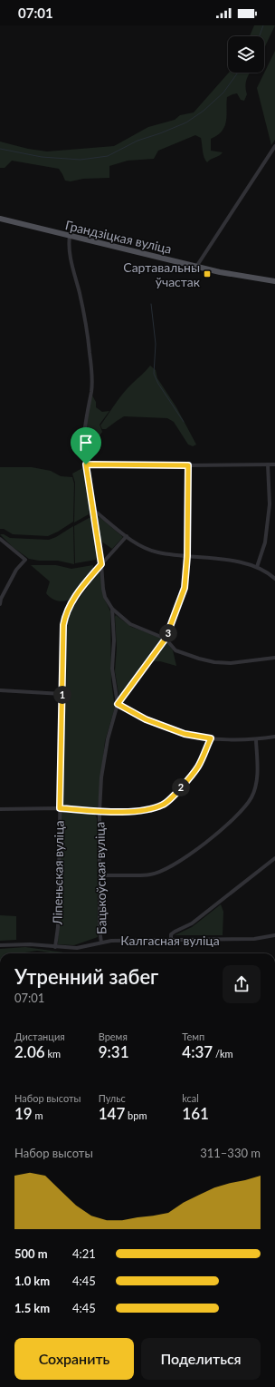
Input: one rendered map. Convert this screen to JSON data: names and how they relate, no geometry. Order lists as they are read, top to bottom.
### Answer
{
  "streets": {
    "main road": ["Грандзіцкая вуліца"],
    "street": ["Ліпеньская вуліца", "Бацькоўская вуліца", "Калгасная вуліца"]
  },
  "crossings": [
    ["Ліпеньская вуліца", "Калгасная вуліца"],
    ["Бацькоўская вуліца", "Калгасная вуліца"]
  ],
  "places": {
    "transit": ["Сартавальны ўчастак"]
  },
  "page": {
    "status": "07:01",
    "pins": ["3", "1", "2"],
    "heading": ["Утренний забег", "07:01"],
    "stats": [
      ["Дистанция", "2.06 km"],
      ["Время", "9:31"],
      ["Темп", "4:37 /km"],
      ["Набор высоты", "19 m"],
      ["Пульс", "147 bpm"],
      ["kcal", "161"]
    ],
    "chart": ["Набор высоты", "311–330 m"],
    "list": [
      {
        "name": "500 m",
        "note": "4:21"
      },
      {
        "name": "1.0 km",
        "note": "4:45"
      },
      {
        "name": "1.5 km",
        "note": "4:45"
      }
    ],
    "buttons": ["Сохранить", "Поделиться"]
  }
}
